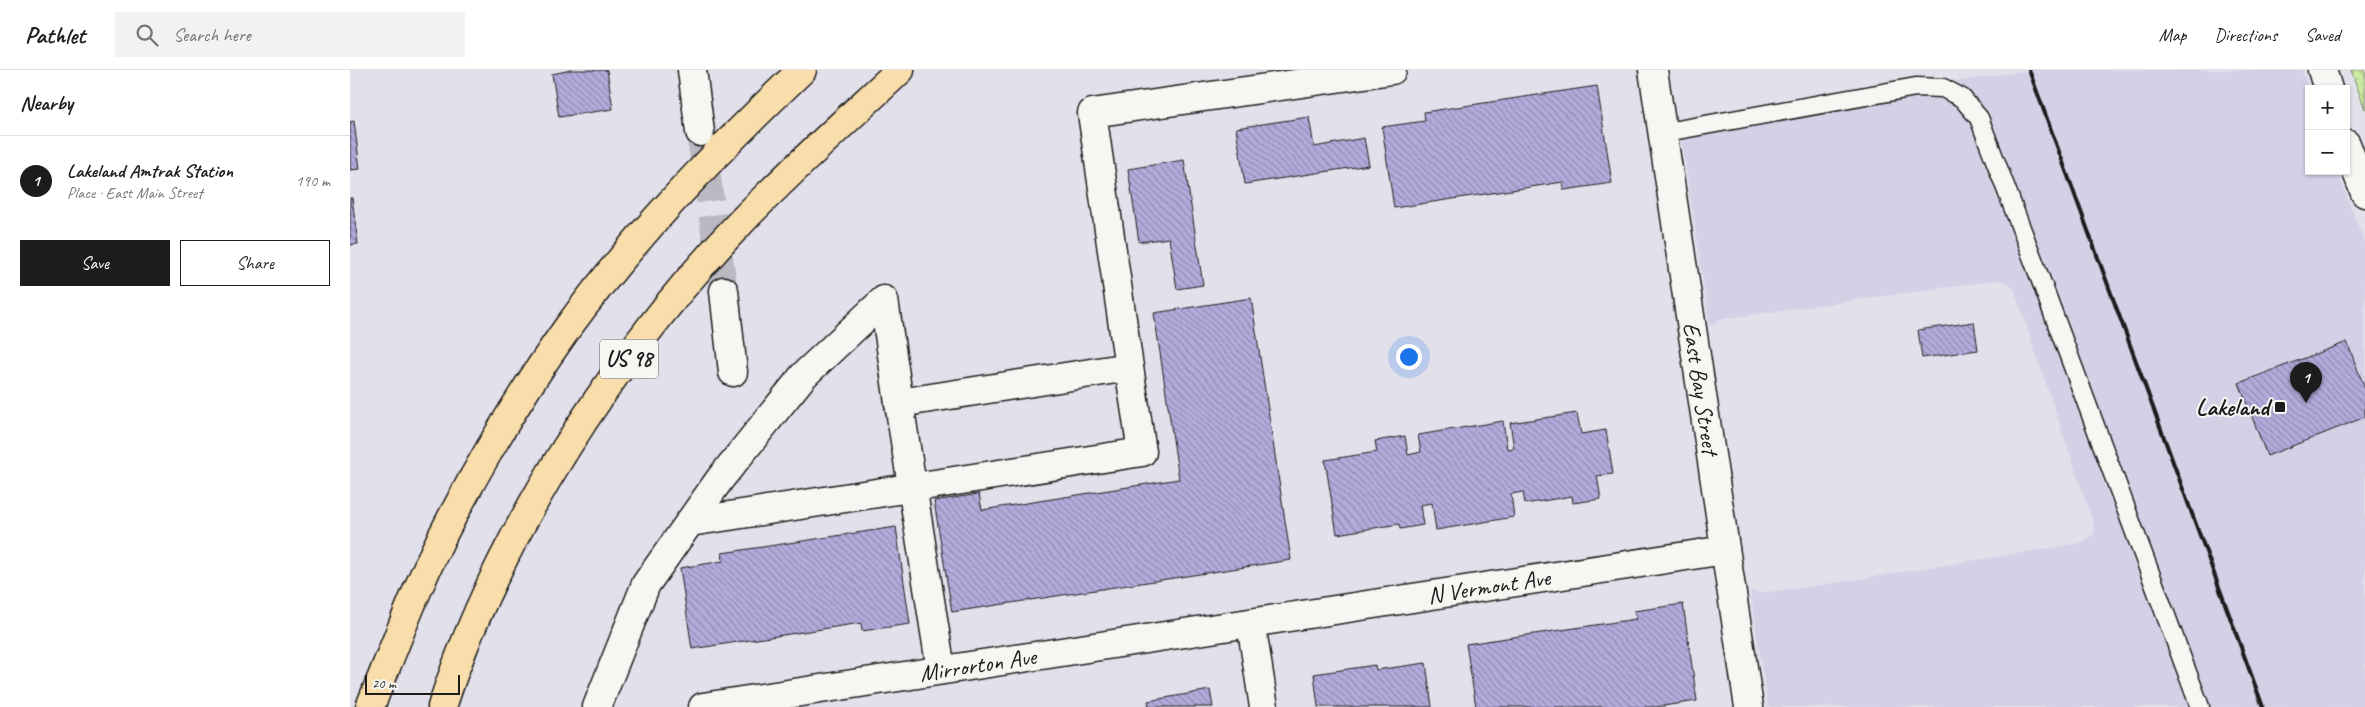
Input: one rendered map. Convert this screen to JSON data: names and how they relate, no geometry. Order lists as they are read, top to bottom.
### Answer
{
  "streets": {
    "main road": ["US 98"],
    "street": ["East Bay Street", "N Vermont Ave", "Mirrorton Ave"]
  },
  "crossings": [
    ["East Bay Street", "N Vermont Ave"],
    ["N Vermont Ave", "Mirrorton Ave"]
  ],
  "places": {
    "transit": ["Lakeland"]
  },
  "scale_bar": "20 m",
  "page": {
    "header": "Pathlet",
    "search": "Search here",
    "nav": ["Map", "Directions", "Saved"],
    "heading": "Nearby",
    "map_buttons": ["+", "−"],
    "list": [
      {
        "mark": "1",
        "name": "Lakeland Amtrak Station",
        "note": "Place · East Main Street",
        "value": "190 m"
      }
    ],
    "buttons": ["Save", "Share"],
    "pins": "1",
    "scale": "20 m"
  }
}
